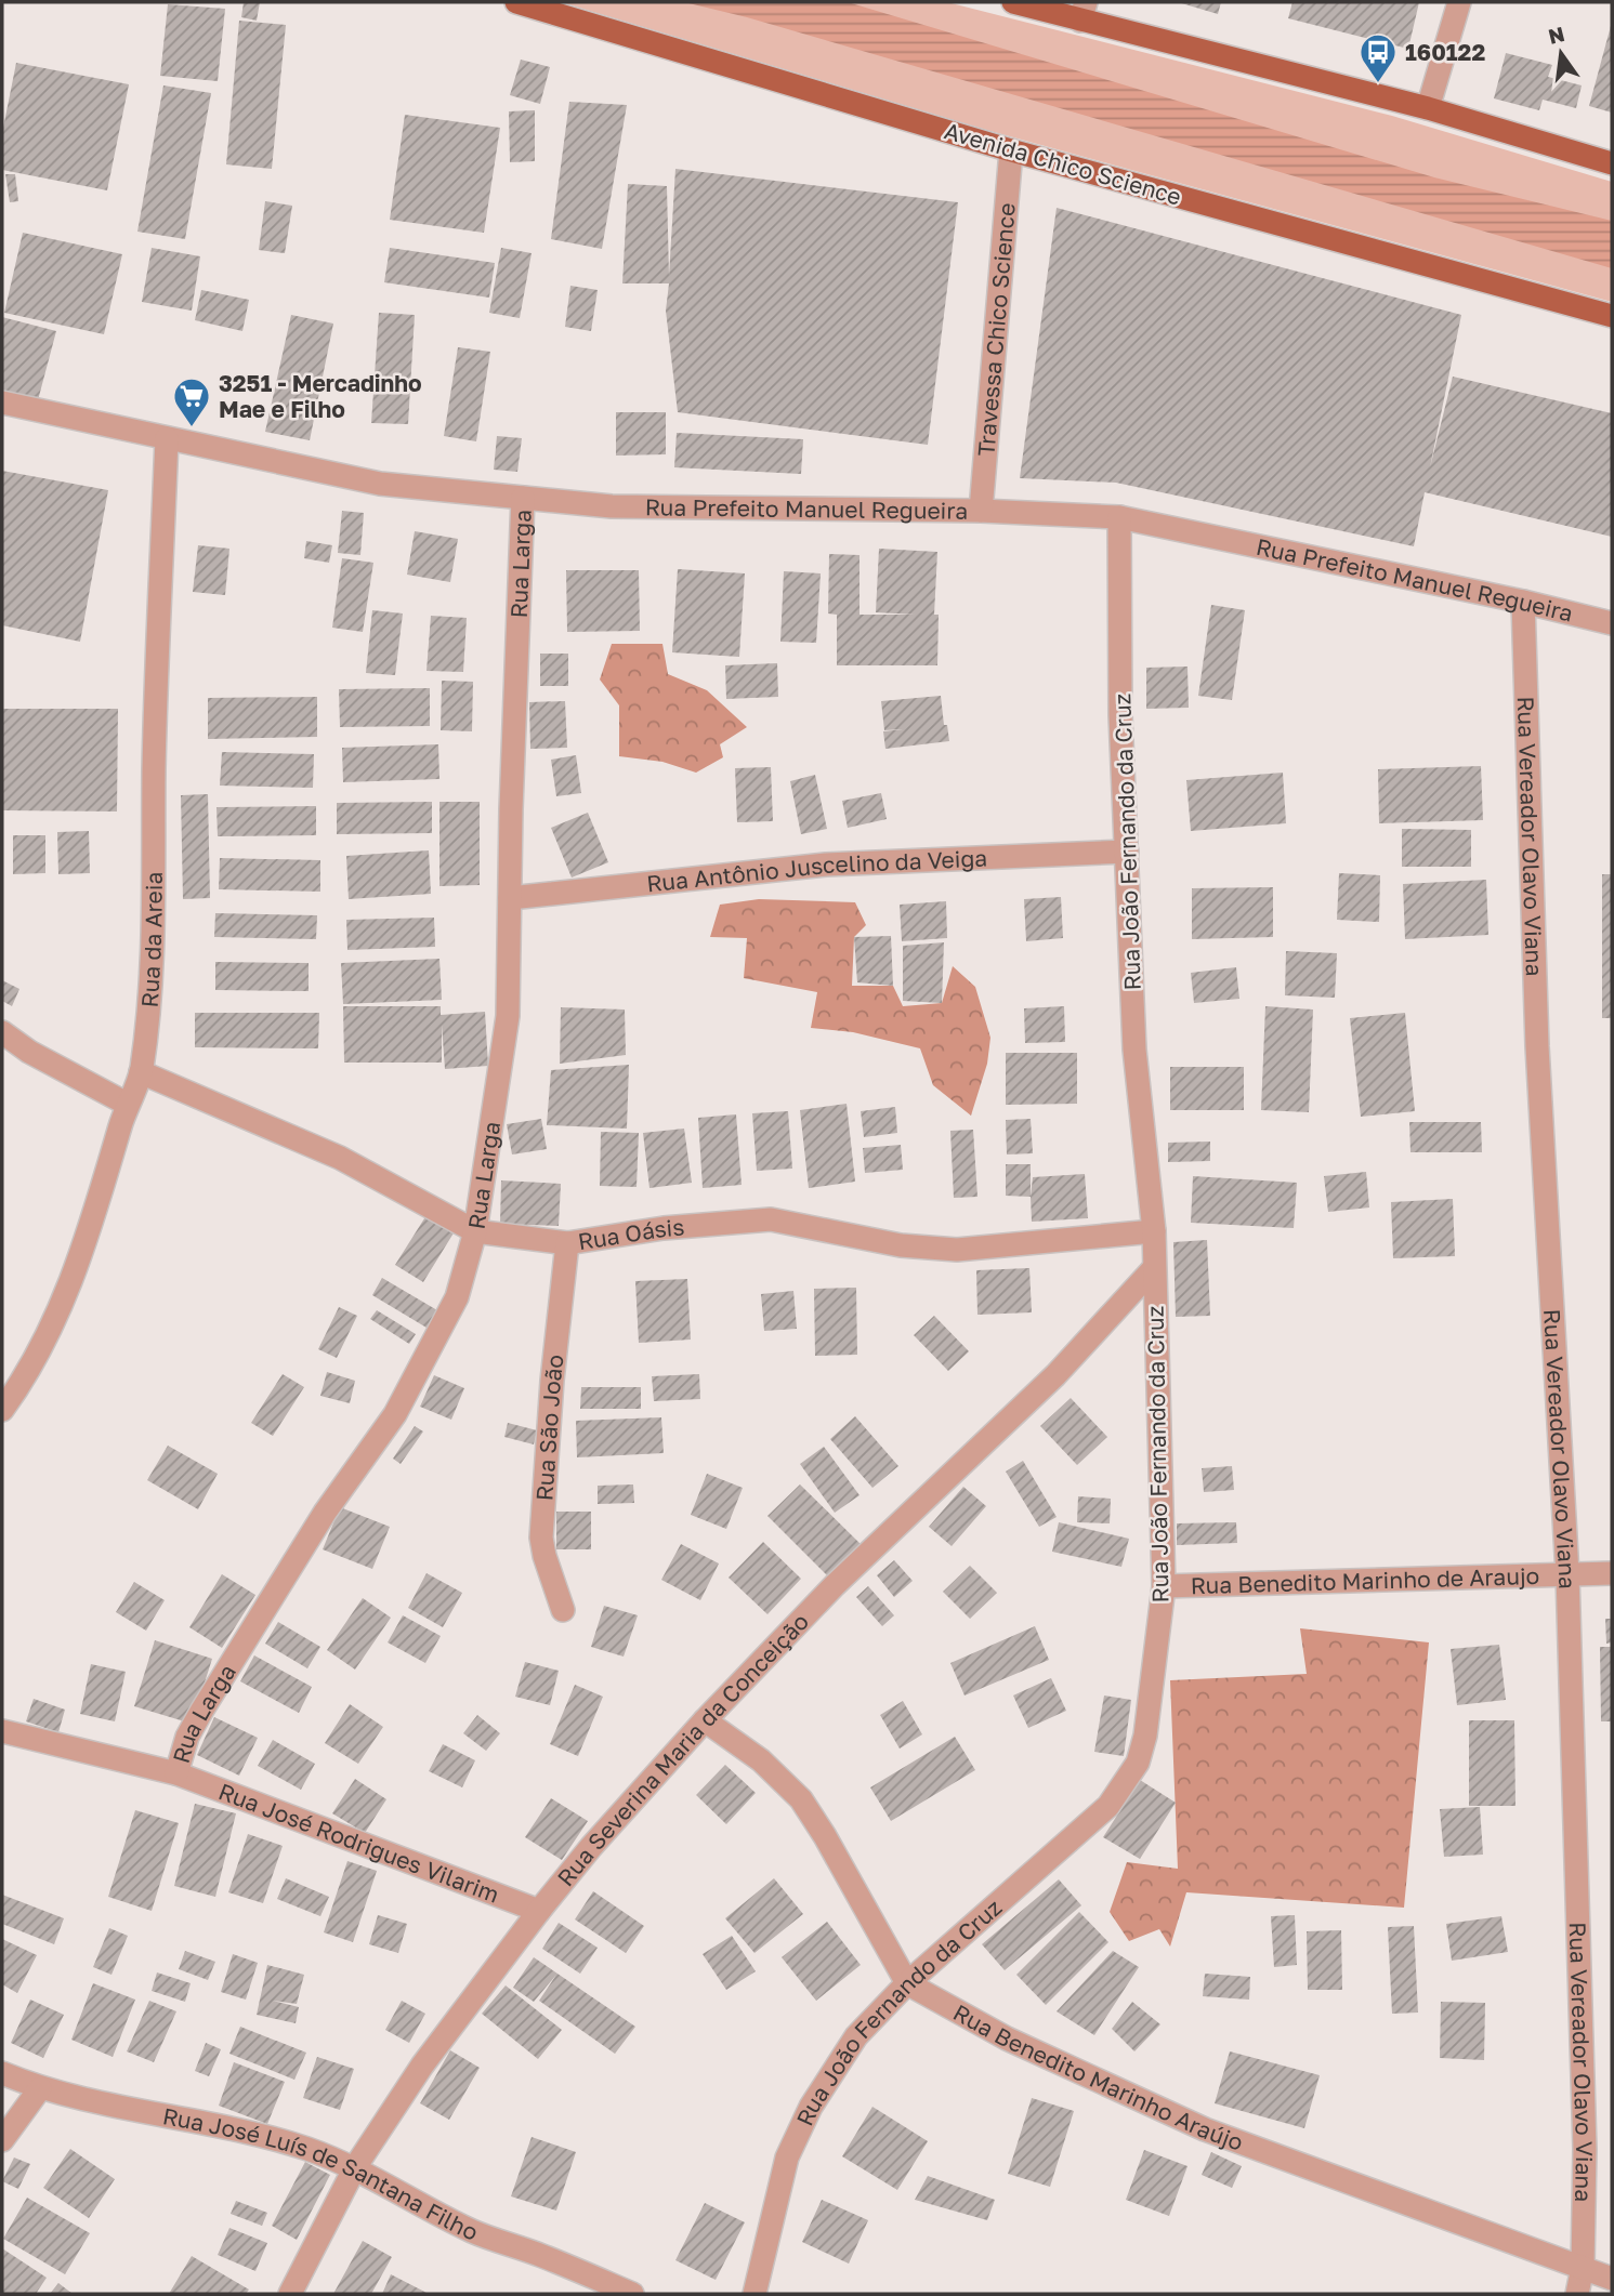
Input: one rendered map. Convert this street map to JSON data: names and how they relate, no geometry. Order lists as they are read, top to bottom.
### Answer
{
  "streets": {
    "main road": ["Avenida Chico Science"],
    "street": [
      "Travessa Chico Science",
      "Rua Prefeito Manuel Regueira",
      "Rua Larga",
      "Rua Vereador Olavo Viana",
      "Rua João Fernando da Cruz",
      "Rua Antônio Juscelino da Veiga",
      "Rua da Areia",
      "Rua Oásis",
      "Rua São João",
      "Rua Benedito Marinho de Araujo",
      "Rua Severina Maria da Conceição",
      "Rua José Rodrigues Vilarim",
      "Rua Benedito Marinho Araújo",
      "Rua José Luís de Santana Filho"
    ]
  },
  "crossings": [
    ["Avenida Chico Science", "Travessa Chico Science"],
    ["Travessa Chico Science", "Rua Prefeito Manuel Regueira"],
    ["Rua Prefeito Manuel Regueira", "Rua Larga"],
    ["Rua Prefeito Manuel Regueira", "Rua Vereador Olavo Viana"],
    ["Rua Prefeito Manuel Regueira", "Rua João Fernando da Cruz"],
    ["Rua Prefeito Manuel Regueira", "Rua da Areia"],
    ["Rua Larga", "Rua Antônio Juscelino da Veiga"],
    ["Rua Larga", "Rua Oásis"],
    ["Rua Larga", "Rua José Rodrigues Vilarim"],
    ["Rua Vereador Olavo Viana", "Rua Benedito Marinho de Araujo"],
    ["Rua Vereador Olavo Viana", "Rua Benedito Marinho Araújo"],
    ["Rua João Fernando da Cruz", "Rua Antônio Juscelino da Veiga"],
    ["Rua João Fernando da Cruz", "Rua Oásis"],
    ["Rua João Fernando da Cruz", "Rua Benedito Marinho de Araujo"],
    ["Rua João Fernando da Cruz", "Rua Severina Maria da Conceição"],
    ["Rua João Fernando da Cruz", "Rua Benedito Marinho Araújo"],
    ["Rua da Areia", "Rua Oásis"],
    ["Rua Oásis", "Rua São João"],
    ["Rua Severina Maria da Conceição", "Rua José Rodrigues Vilarim"],
    ["Rua Severina Maria da Conceição", "Rua José Luís de Santana Filho"]
  ],
  "places": {
    "bus stop": ["160122"],
    "supermarket": ["3251 - Mercadinho Mae e Filho"]
  },
  "north": "top"
}
